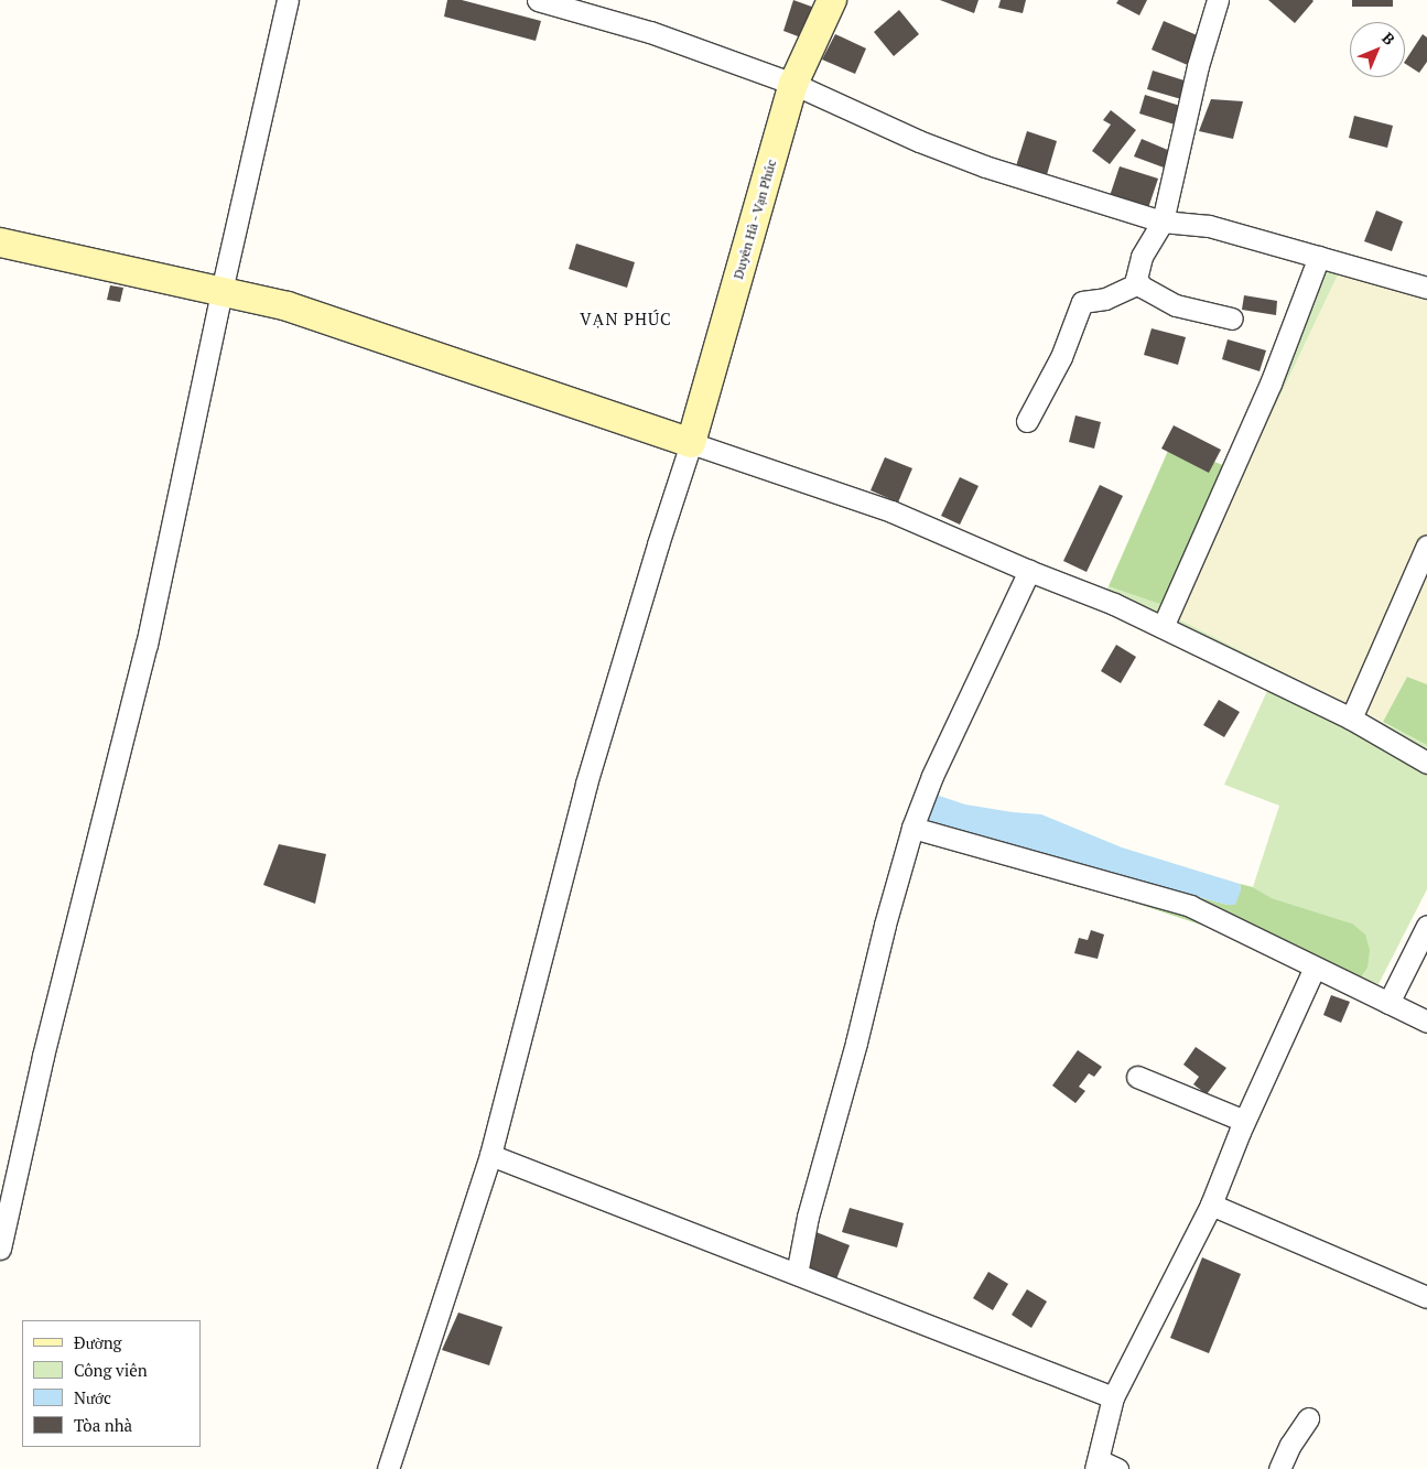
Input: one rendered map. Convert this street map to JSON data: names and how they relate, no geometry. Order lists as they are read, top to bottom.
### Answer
{
  "streets": {
    "street": ["Duyên Hà - Vạn Phúc"]
  },
  "districts": ["VẠN PHÚC"],
  "legend": [
    "Đường",
    "Công viên",
    "Nước",
    "Tòa nhà"
  ],
  "north": "top right"
}
